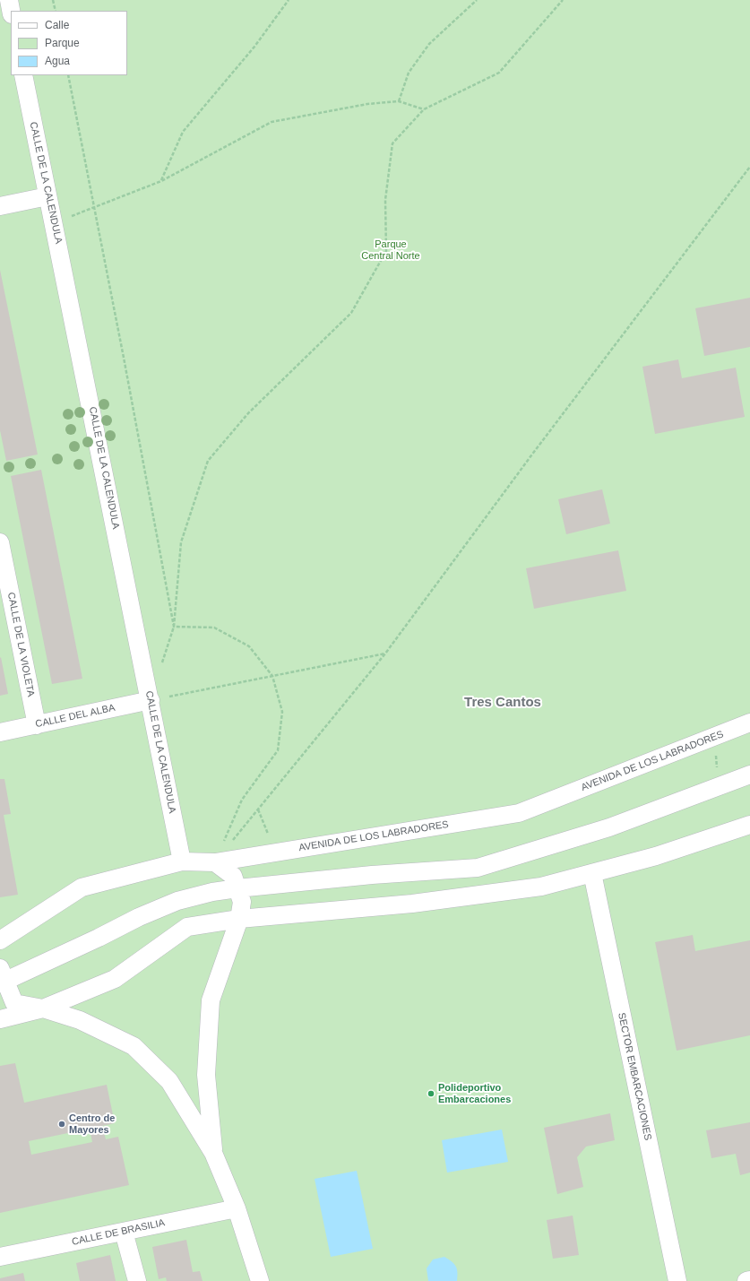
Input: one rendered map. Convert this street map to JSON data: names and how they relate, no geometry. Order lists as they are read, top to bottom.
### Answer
{
  "streets": {
    "street": [
      "CALLE DE LA CALENDULA",
      "CALLE DE LA VIOLETA",
      "CALLE DEL ALBA",
      "AVENIDA DE LOS LABRADORES",
      "SECTOR EMBARCACIONES",
      "CALLE DE BRASILIA"
    ]
  },
  "crossings": [
    ["CALLE DE LA CALENDULA", "CALLE DEL ALBA"],
    ["CALLE DE LA CALENDULA", "AVENIDA DE LOS LABRADORES"],
    ["CALLE DE LA VIOLETA", "CALLE DEL ALBA"]
  ],
  "districts": ["Tres Cantos"],
  "parks": ["Parque Central Norte"],
  "places": ["Polideportivo Embarcaciones", "Centro de Mayores"],
  "legend": ["Calle", "Parque", "Agua"]
}
